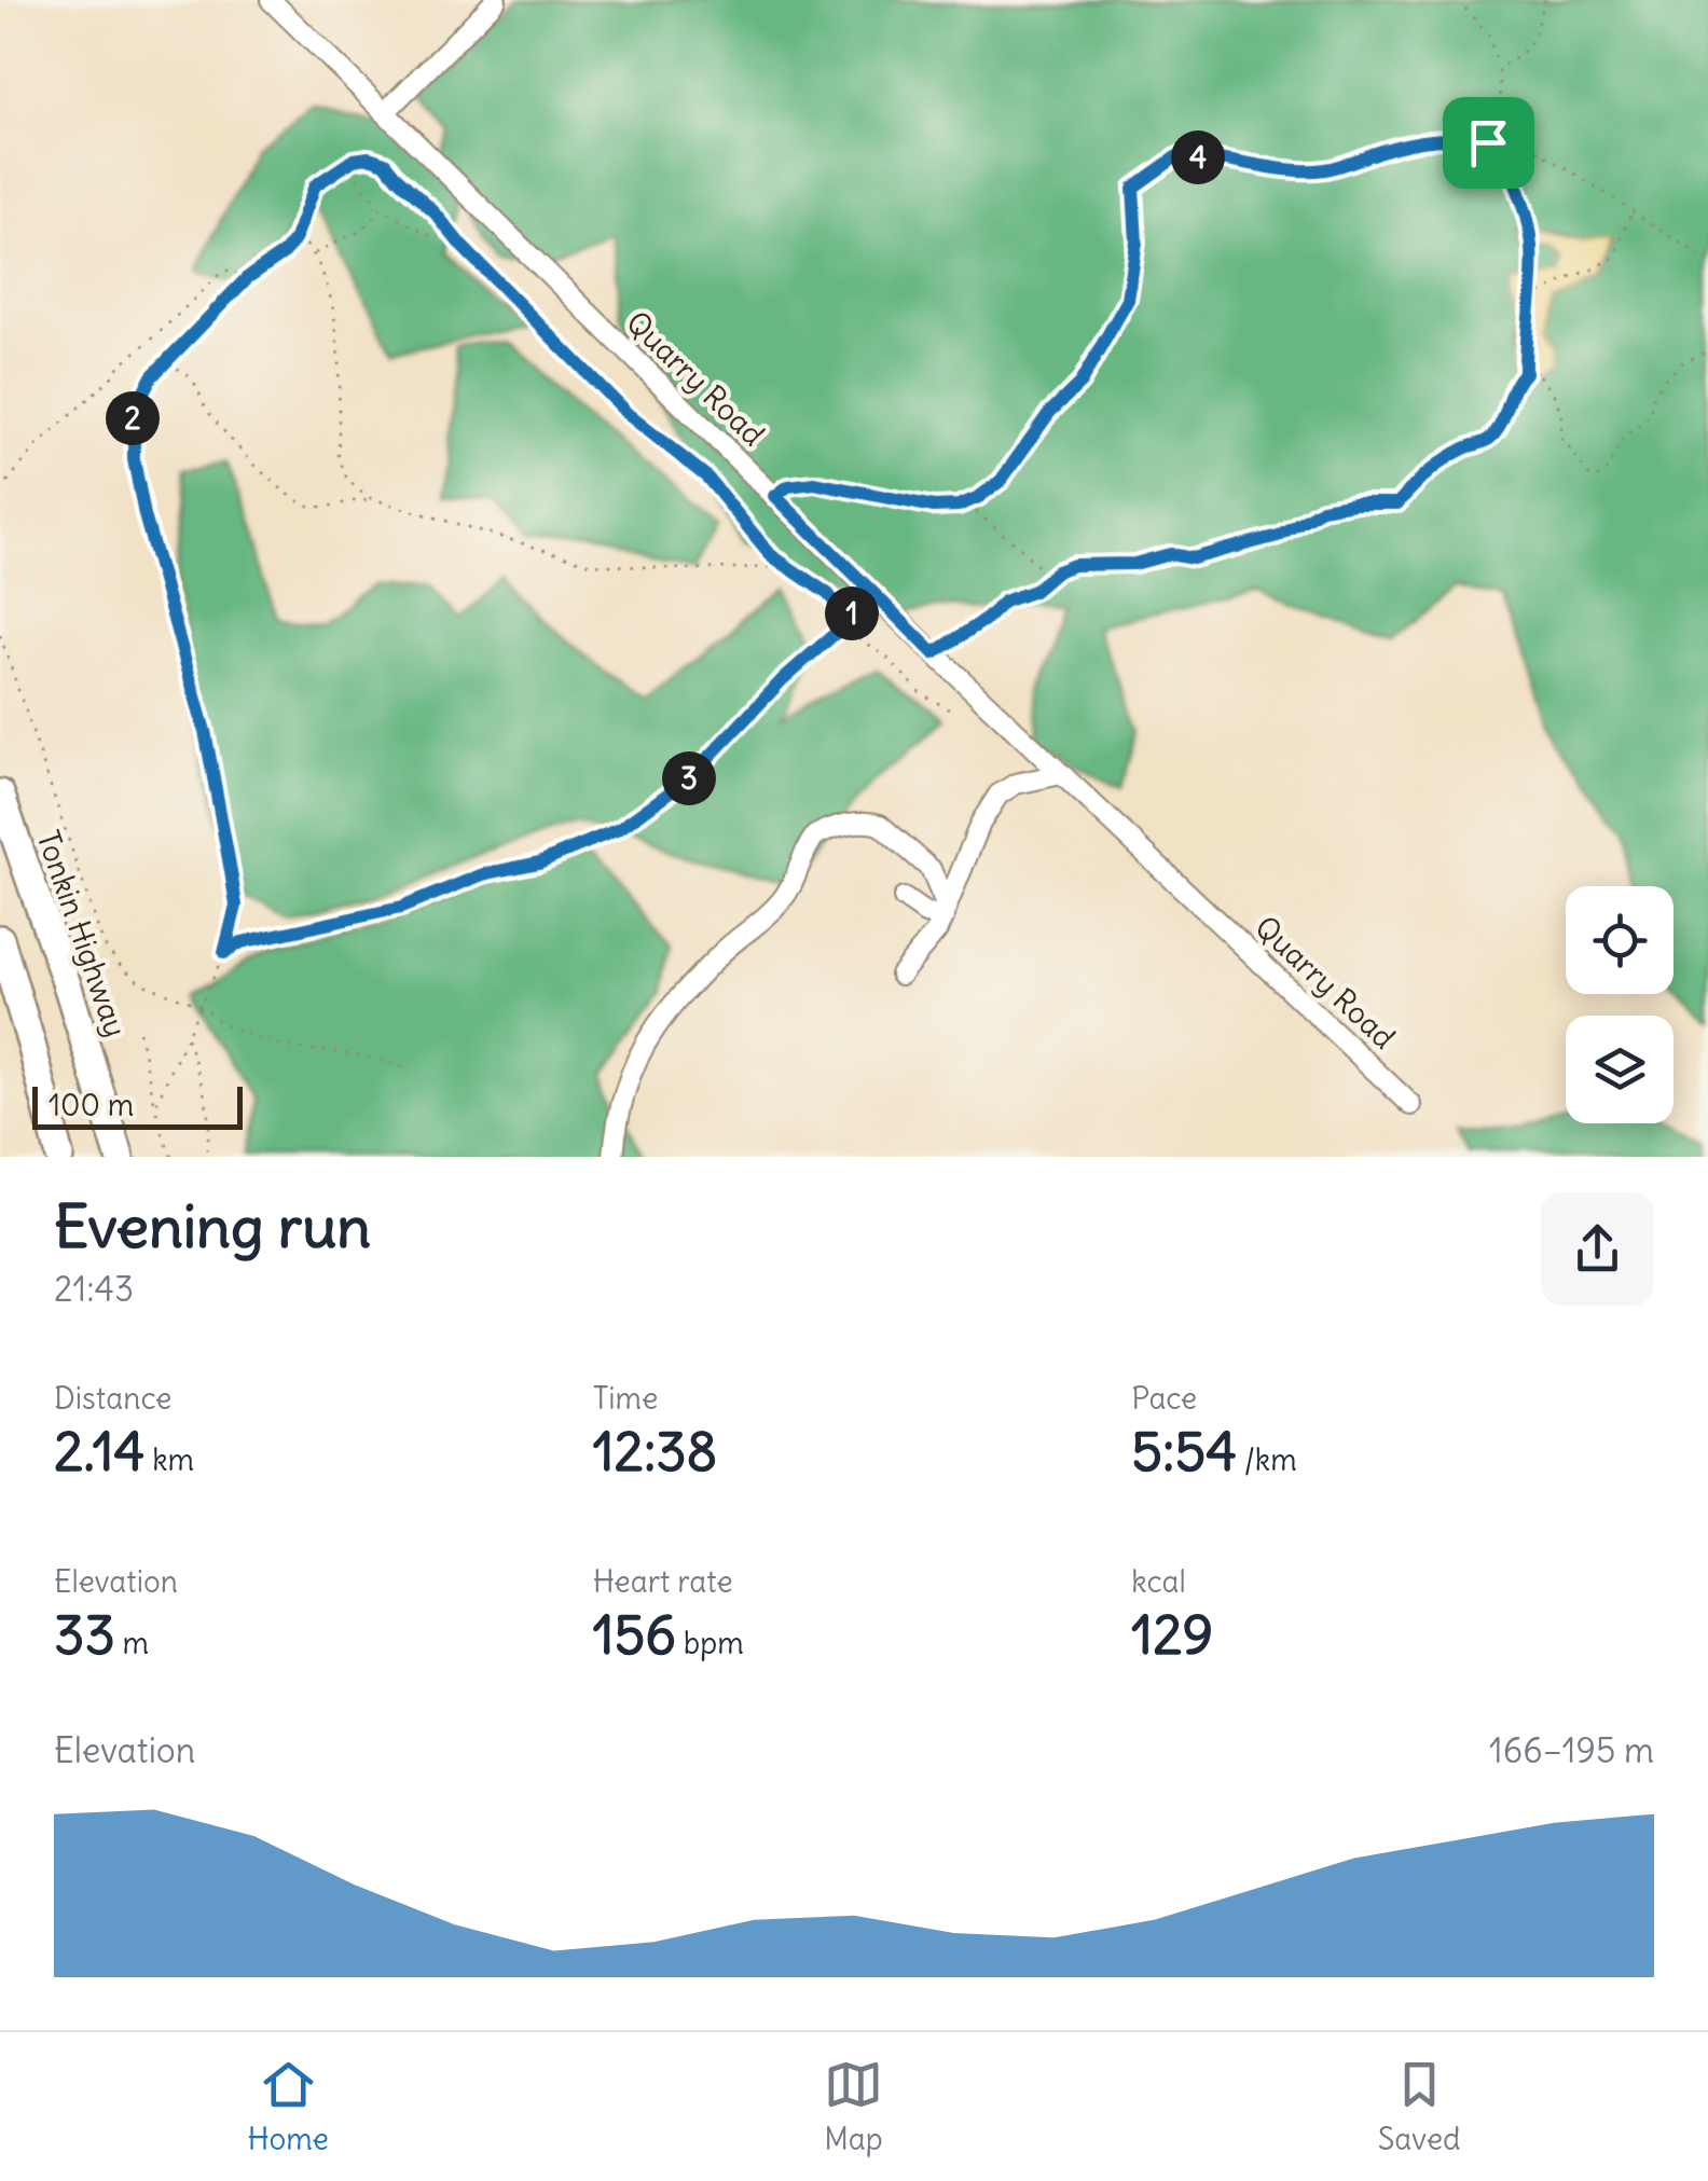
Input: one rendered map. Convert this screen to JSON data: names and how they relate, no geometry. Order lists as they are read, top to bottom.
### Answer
{
  "streets": {
    "highway": ["Tonkin Highway"],
    "street": ["Quarry Road"]
  },
  "scale_bar": "100 m",
  "page": {
    "pins": [
      "4",
      "2",
      "1",
      "3"
    ],
    "scale": "100 m",
    "heading": ["Evening run", "21:43"],
    "stats": [
      ["Distance", "2.14 km"],
      ["Time", "12:38"],
      ["Pace", "5:54 /km"],
      ["Elevation", "33 m"],
      ["Heart rate", "156 bpm"],
      ["kcal", "129"]
    ],
    "chart": ["Elevation", "166–195 m"],
    "tabs": ["Home", "Map", "Saved"]
  }
}
